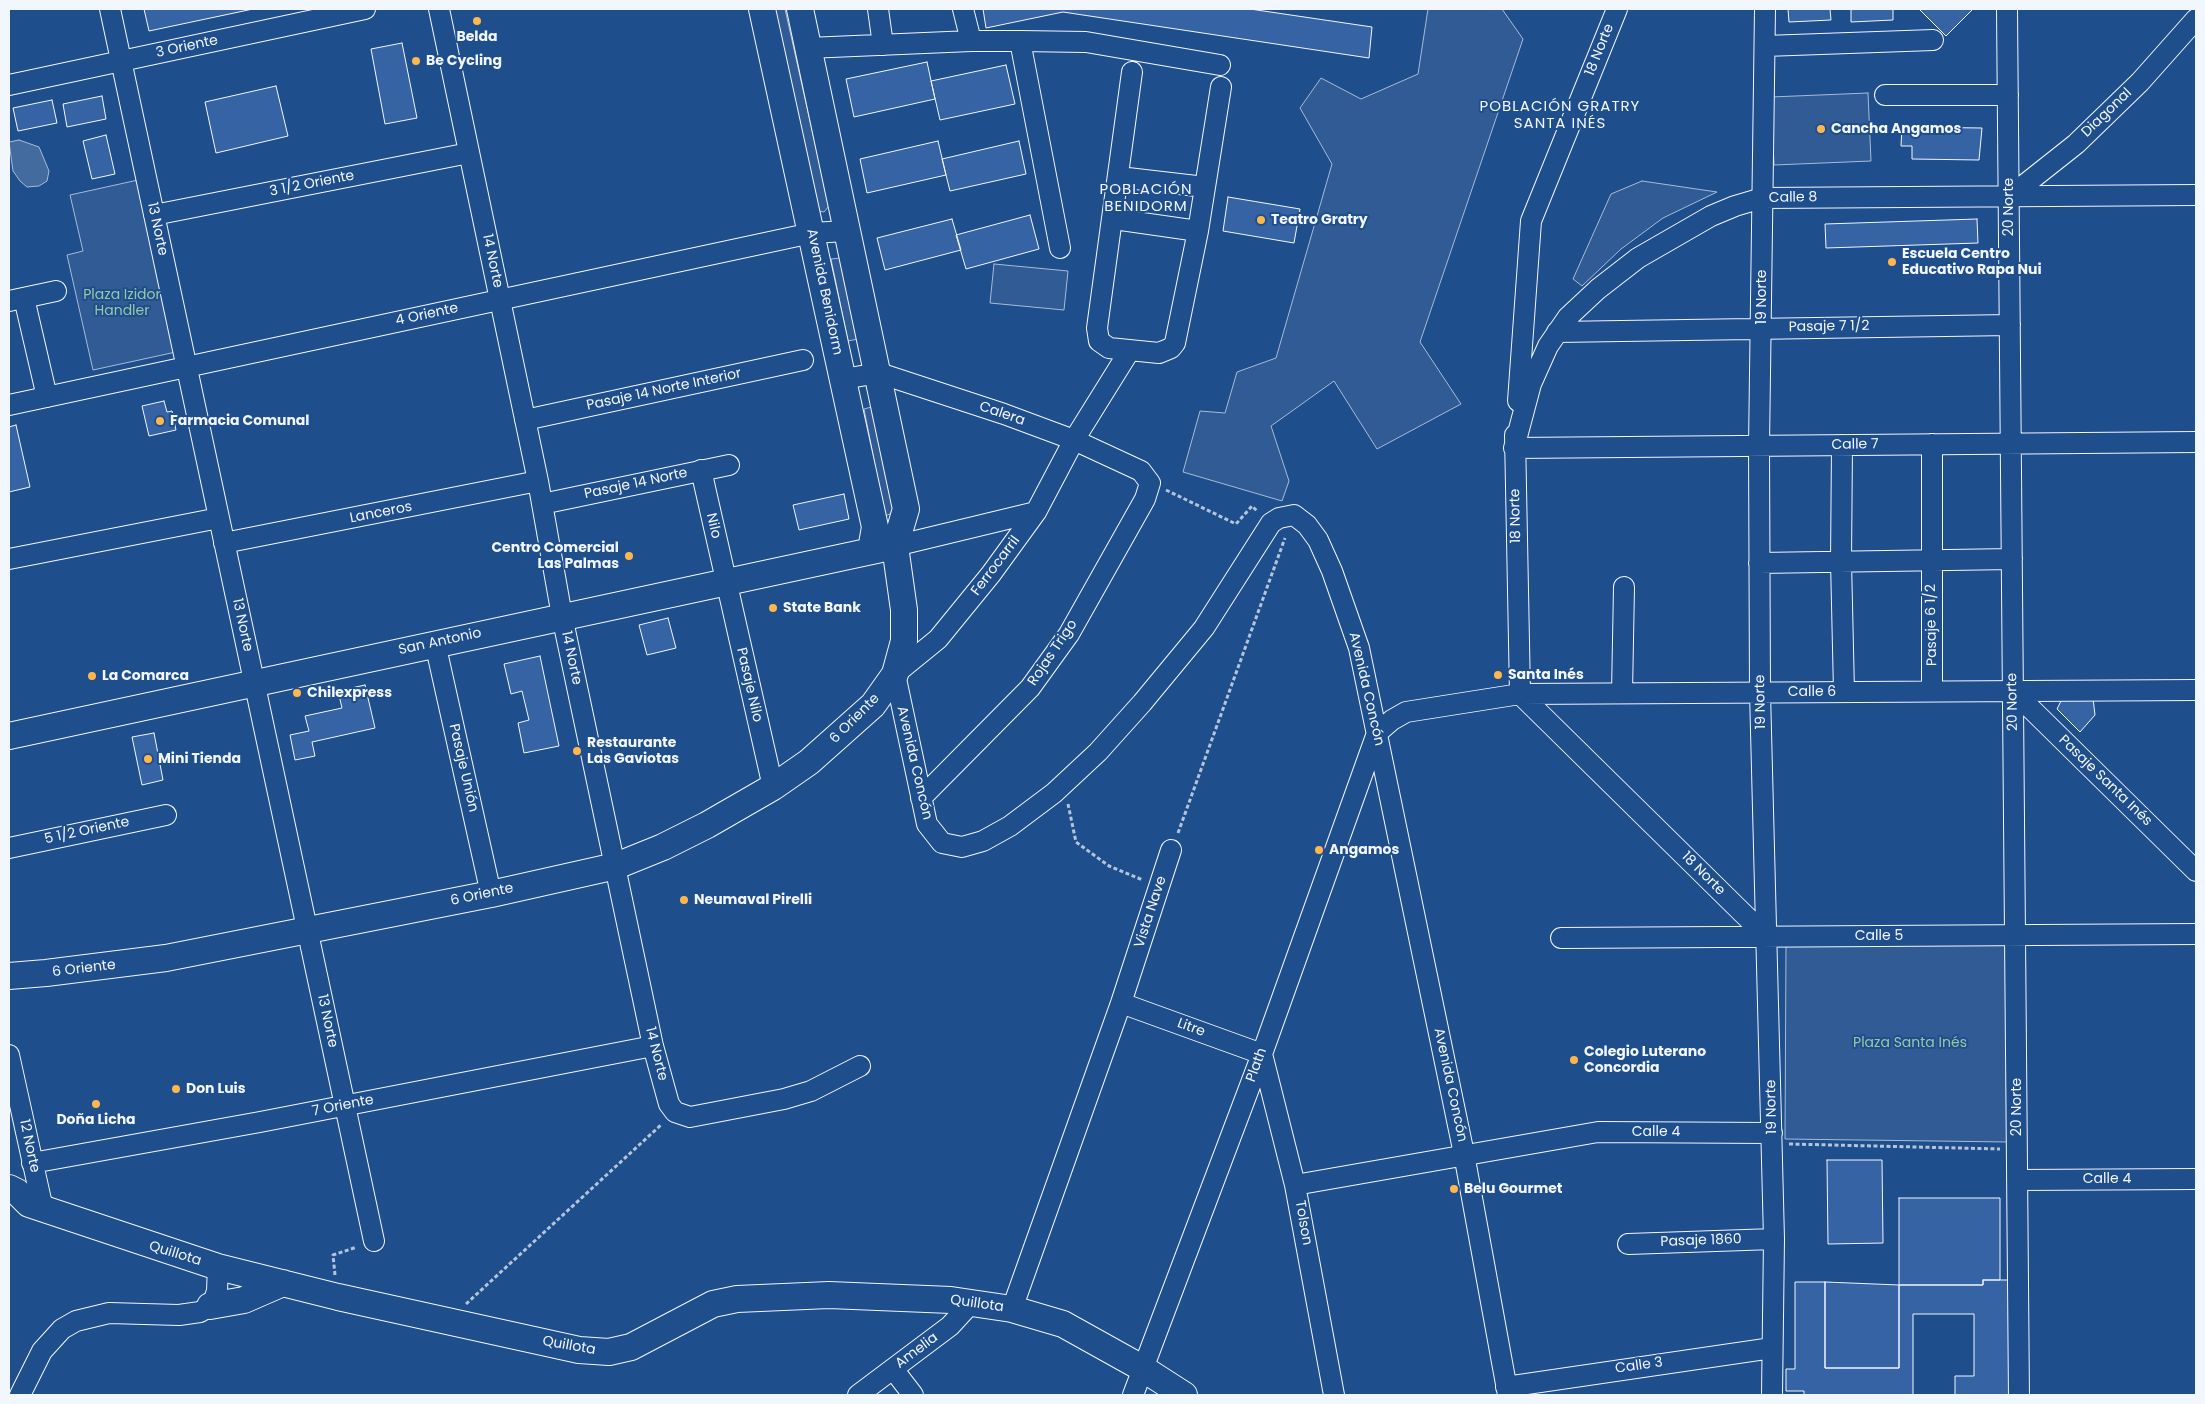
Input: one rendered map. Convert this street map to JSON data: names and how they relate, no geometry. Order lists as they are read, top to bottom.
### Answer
{
  "streets": {
    "main road": [
      "Avenida Benidorm",
      "San Antonio",
      "6 Oriente",
      "Quillota"
    ],
    "street": [
      "3 Oriente",
      "18 Norte",
      "Diagonal",
      "3 1/2 Oriente",
      "Calle 8",
      "20 Norte",
      "13 Norte",
      "14 Norte",
      "19 Norte",
      "4 Oriente",
      "Pasaje 7 1/2",
      "Pasaje 14 Norte Interior",
      "Calera",
      "Calle 7",
      "Pasaje 14 Norte",
      "Lanceros",
      "Nilo",
      "Ferrocarril",
      "Pasaje 6 1/2",
      "Rojas Trigo",
      "Pasaje Nilo",
      "Avenida Concón",
      "Calle 6",
      "Pasaje Unión",
      "Pasaje Santa Inés",
      "5 1/2 Oriente",
      "Vista Nave",
      "Calle 5",
      "Litre",
      "Plath",
      "7 Oriente",
      "Calle 4",
      "12 Norte",
      "Tolson",
      "Pasaje 1860",
      "Amelia",
      "Calle 3"
    ]
  },
  "crossings": [
    ["3 Oriente", "13 Norte"],
    ["18 Norte", "Calle 8"],
    ["18 Norte", "19 Norte"],
    ["18 Norte", "Calle 7"],
    ["18 Norte", "Calle 6"],
    ["18 Norte", "Calle 5"],
    ["Diagonal", "Calle 8"],
    ["Diagonal", "20 Norte"],
    ["3 1/2 Oriente", "13 Norte"],
    ["3 1/2 Oriente", "14 Norte"],
    ["Calle 8", "20 Norte"],
    ["Calle 8", "19 Norte"],
    ["Calle 8", "Pasaje 7 1/2"],
    ["Calle 8", "Calle 7"],
    ["20 Norte", "Pasaje 7 1/2"],
    ["20 Norte", "Calle 7"],
    ["20 Norte", "Calle 6"],
    ["20 Norte", "Pasaje Santa Inés"],
    ["20 Norte", "Calle 5"],
    ["20 Norte", "Calle 4"],
    ["13 Norte", "4 Oriente"],
    ["13 Norte", "Lanceros"],
    ["13 Norte", "San Antonio"],
    ["13 Norte", "6 Oriente"],
    ["13 Norte", "7 Oriente"],
    ["14 Norte", "4 Oriente"],
    ["14 Norte", "Pasaje 14 Norte Interior"],
    ["14 Norte", "Pasaje 14 Norte"],
    ["14 Norte", "Lanceros"],
    ["14 Norte", "San Antonio"],
    ["14 Norte", "6 Oriente"],
    ["14 Norte", "7 Oriente"],
    ["Avenida Benidorm", "4 Oriente"],
    ["Avenida Benidorm", "Calera"],
    ["Avenida Benidorm", "Ferrocarril"],
    ["Avenida Benidorm", "San Antonio"],
    ["Avenida Benidorm", "Avenida Concón"],
    ["Avenida Benidorm", "6 Oriente"],
    ["19 Norte", "Pasaje 7 1/2"],
    ["19 Norte", "Calle 7"],
    ["19 Norte", "Calle 6"],
    ["19 Norte", "Calle 5"],
    ["19 Norte", "Calle 4"],
    ["19 Norte", "Pasaje 1860"],
    ["19 Norte", "Calle 3"],
    ["Calera", "Ferrocarril"],
    ["Calera", "Rojas Trigo"],
    ["Calle 7", "Pasaje 6 1/2"],
    ["Pasaje 14 Norte", "Nilo"],
    ["Nilo", "San Antonio"],
    ["Nilo", "Pasaje Nilo"],
    ["Ferrocarril", "Avenida Concón"],
    ["Ferrocarril", "6 Oriente"],
    ["Pasaje 6 1/2", "Calle 6"],
    ["San Antonio", "Pasaje Nilo"],
    ["San Antonio", "Pasaje Unión"],
    ["Rojas Trigo", "Avenida Concón"],
    ["Pasaje Nilo", "6 Oriente"],
    ["Avenida Concón", "Calle 6"],
    ["Avenida Concón", "6 Oriente"],
    ["Avenida Concón", "Plath"],
    ["Avenida Concón", "Calle 4"],
    ["Avenida Concón", "Calle 3"],
    ["Calle 6", "Pasaje Santa Inés"],
    ["Calle 6", "Plath"],
    ["6 Oriente", "Pasaje Unión"],
    ["Vista Nave", "Litre"],
    ["Vista Nave", "Quillota"],
    ["Litre", "Plath"],
    ["Litre", "Tolson"],
    ["Plath", "Tolson"],
    ["Plath", "Quillota"],
    ["7 Oriente", "12 Norte"],
    ["Calle 4", "Tolson"],
    ["12 Norte", "Quillota"],
    ["Quillota", "Amelia"]
  ],
  "districts": ["POBLACIÓN GRATRY SANTA INÉS", "POBLACIÓN BENIDORM"],
  "parks": ["Plaza Izidor Handler", "Plaza Santa Inés"],
  "places": [
    "Belda",
    "Be Cycling",
    "Cancha Angamos",
    "Teatro Gratry",
    "Escuela Centro Educativo Rapa Nui",
    "Farmacia Comunal",
    "Centro Comercial Las Palmas",
    "State Bank",
    "Santa Inés",
    "La Comarca",
    "Chilexpress",
    "Restaurante Las Gaviotas",
    "Mini Tienda",
    "Angamos",
    "Neumaval Pirelli",
    "Colegio Luterano Concordia",
    "Don Luis",
    "Doña Licha",
    "Belu Gourmet"
  ]
}
